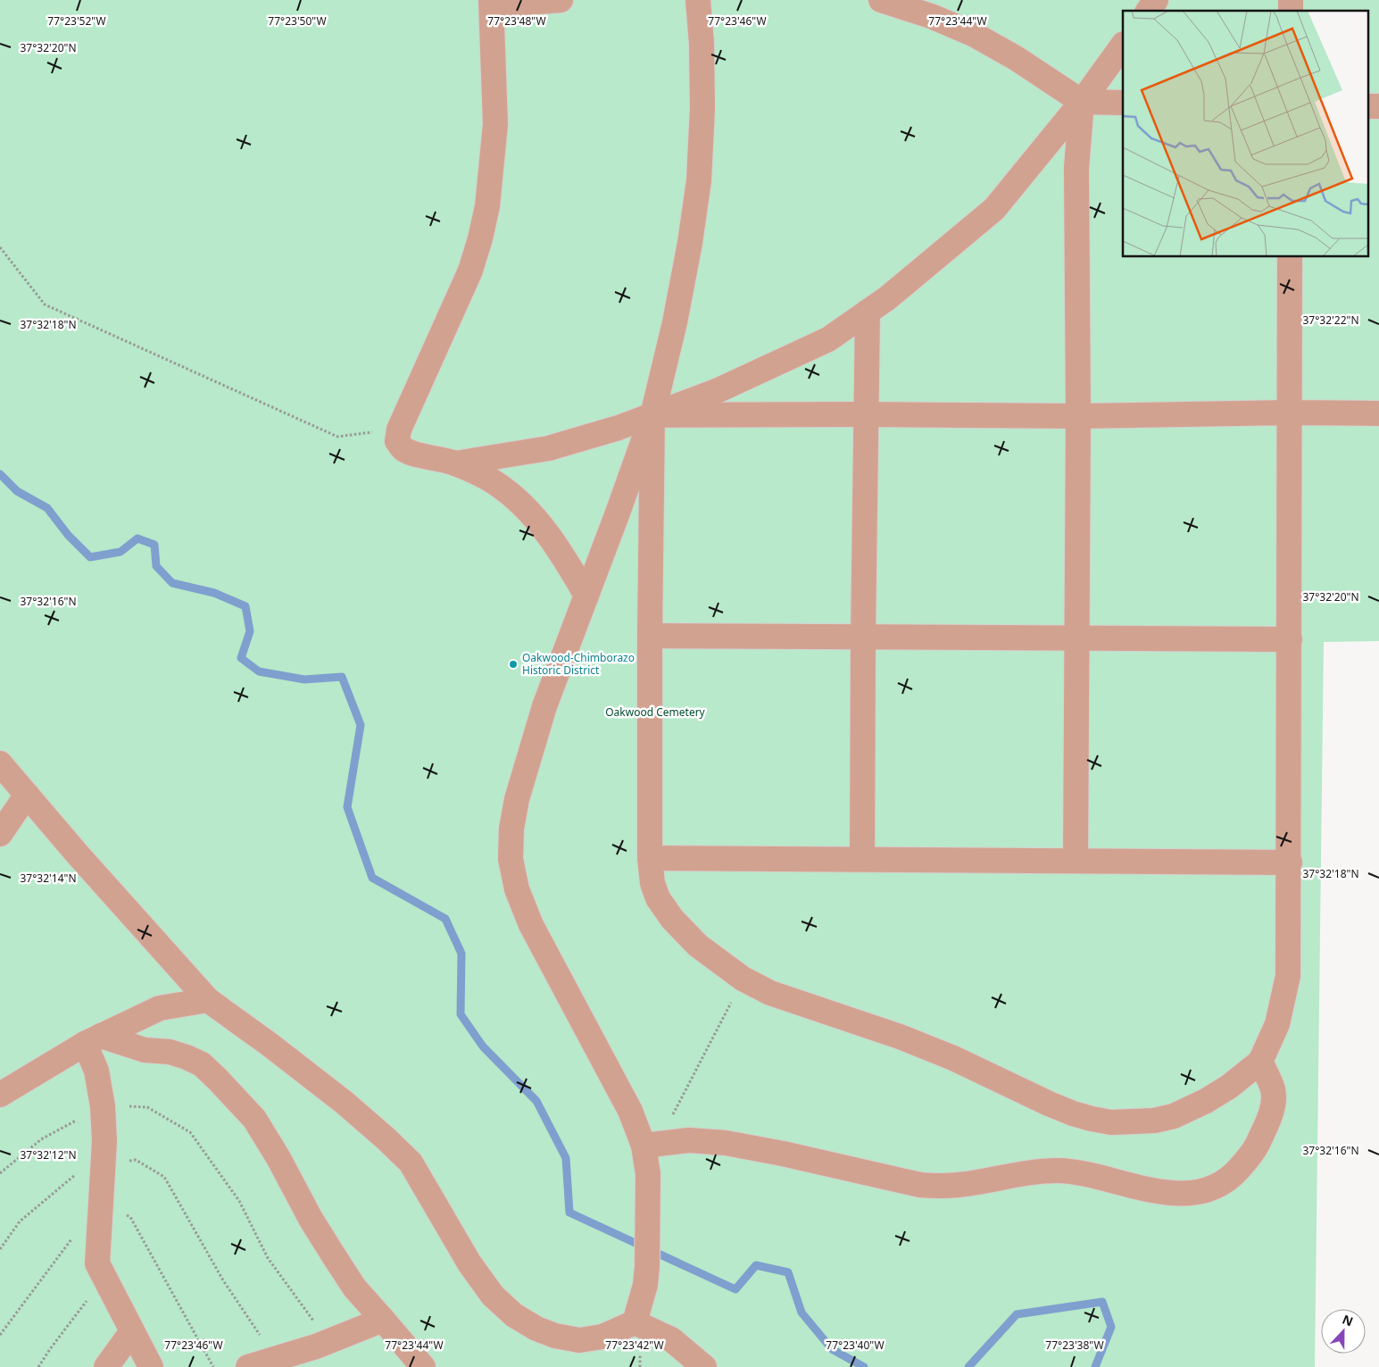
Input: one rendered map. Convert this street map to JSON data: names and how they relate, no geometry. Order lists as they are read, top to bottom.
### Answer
{
  "parks": ["Oakwood Cemetery"],
  "places": ["Oakwood-Chimborazo Historic District"],
  "north": "top",
  "coordinates": [
    "77°23'48\"W",
    "77°23'46\"W",
    "77°23'44\"W",
    "77°23'52\"W",
    "77°23'50\"W",
    "37°32'20\"N",
    "37°32'22\"N",
    "37°32'18\"N",
    "37°32'16\"N",
    "37°32'14\"N",
    "37°32'12\"N",
    "77°23'42\"W",
    "77°23'40\"W",
    "77°23'38\"W"
  ]
}
